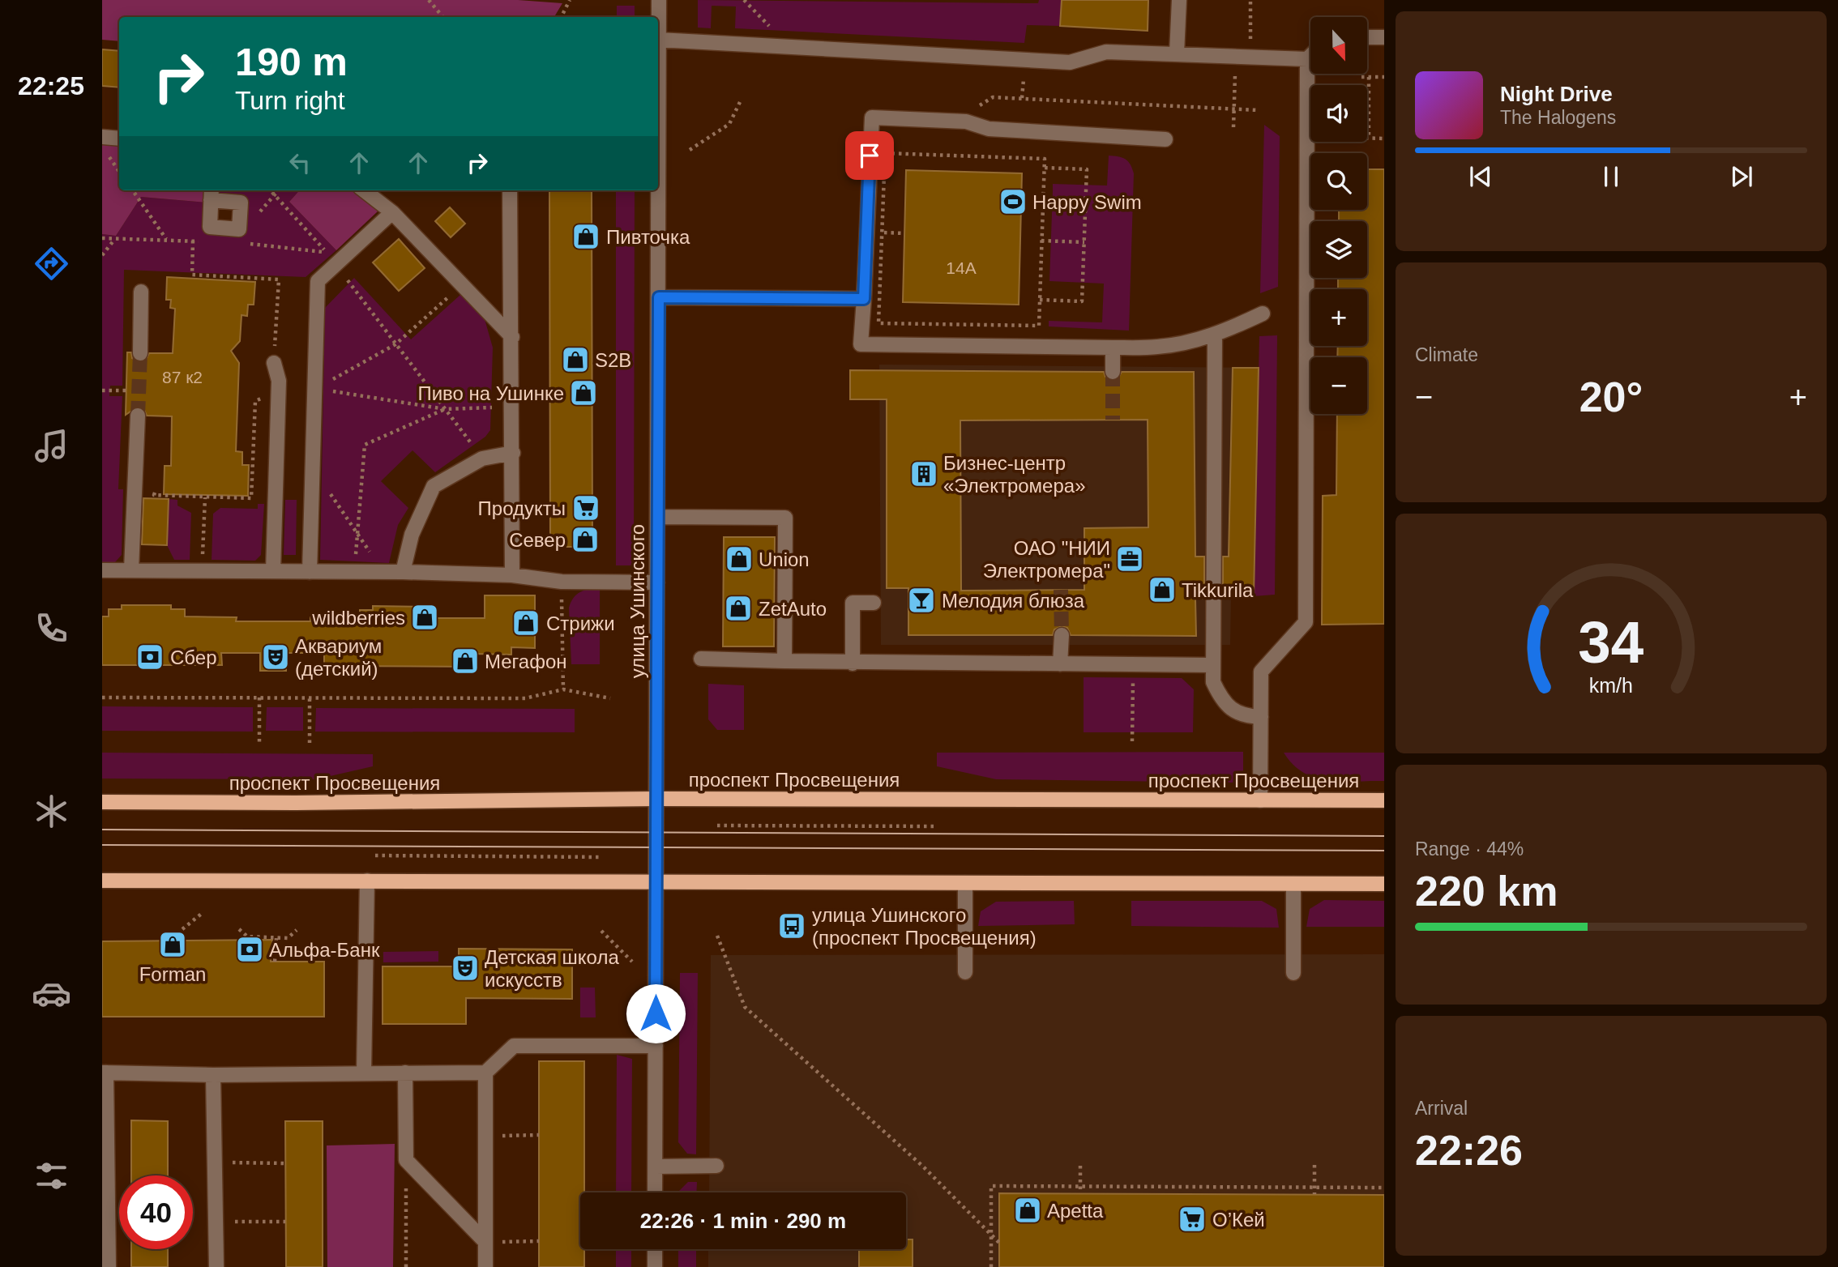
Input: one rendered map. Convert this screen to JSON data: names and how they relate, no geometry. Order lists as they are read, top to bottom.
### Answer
{
  "streets": {
    "main road": ["проспект Просвещения"],
    "street": ["улица Ушинского"]
  },
  "crossings": [
    ["улица Ушинского", "проспект Просвещения"]
  ],
  "places": {
    "sports": ["Happy Swim"],
    "shop": [
      "Пивточка",
      "S2B",
      "Пиво на Ушинке",
      "Север",
      "Union",
      "Tikkurila",
      "ZetAuto",
      "wildberries",
      "Стрижи",
      "Мегафон",
      "Forman",
      "Apetta"
    ],
    "building": ["Бизнес-центр «Электромера»"],
    "supermarket": ["Продукты", "О’Кей"],
    "office": ["ОАО \"НИИ Электромера\""],
    "bar": ["Мелодия блюза"],
    "bank": ["Сбер", "Альфа-Банк"],
    "theatre": ["Аквариум (детский)", "Детская школа искусств"],
    "bus stop": ["улица Ушинского (проспект Просвещения)"]
  },
  "house_numbers": ["14А", "87 к2"],
  "north": "bottom",
  "page": {
    "tabs": "22:25",
    "map_buttons": ["+", "−"],
    "turn": ["190 m", "Turn right"],
    "song": ["Night Drive", "The Halogens"],
    "tile": [
      "Climate",
      ["Range · 44%", "220 km"],
      ["Arrival", "22:26"]
    ],
    "heat": ["−", "20°", "+"],
    "limit": "40",
    "trip": "22:26 · 1 min · 290 m",
    "gauge": ["34", "km/h"]
  }
}
